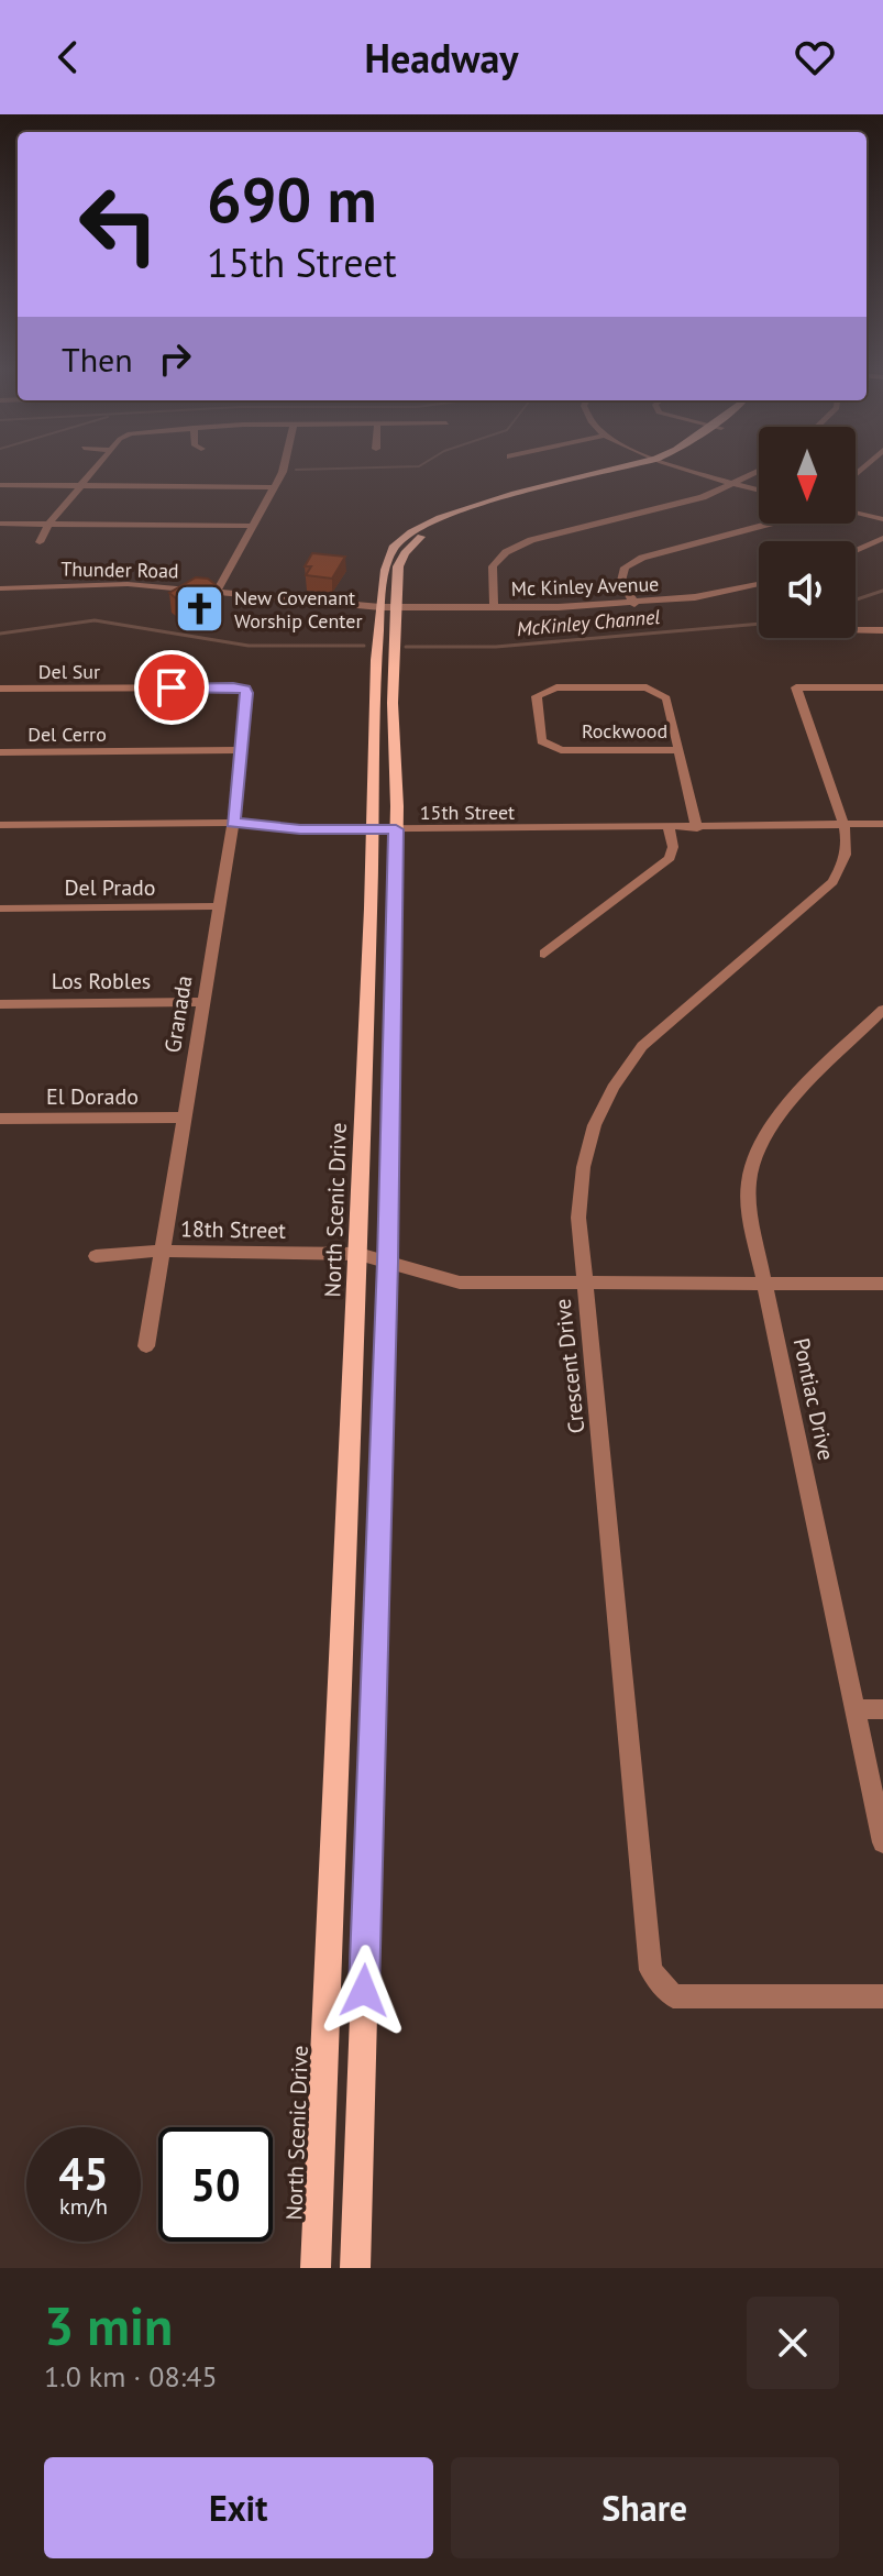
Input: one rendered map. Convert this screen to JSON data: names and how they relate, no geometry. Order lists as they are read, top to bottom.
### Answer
{
  "streets": {
    "main road": ["North Scenic Drive"],
    "street": [
      "Thunder Road",
      "Mc Kinley Avenue",
      "Del Sur",
      "Rockwood",
      "Del Cerro",
      "15th Street",
      "Del Prado",
      "Los Robles",
      "Granada",
      "El Dorado",
      "18th Street",
      "Crescent Drive",
      "Pontiac Drive"
    ]
  },
  "crossings": [
    ["Thunder Road", "Mc Kinley Avenue"],
    ["Thunder Road", "North Scenic Drive"],
    ["Mc Kinley Avenue", "North Scenic Drive"],
    ["Del Sur", "Granada"],
    ["Rockwood", "15th Street"],
    ["Del Cerro", "Granada"],
    ["15th Street", "Granada"],
    ["15th Street", "North Scenic Drive"],
    ["15th Street", "Crescent Drive"],
    ["Del Prado", "Granada"],
    ["Los Robles", "Granada"],
    ["Granada", "El Dorado"],
    ["Granada", "18th Street"],
    ["North Scenic Drive", "18th Street"],
    ["18th Street", "Crescent Drive"],
    ["18th Street", "Pontiac Drive"]
  ],
  "water": ["McKinley Channel"],
  "places": {
    "church": ["New Covenant Worship Center"]
  },
  "north": "bottom",
  "page": {
    "header": "Headway",
    "turn": ["690 m", "15th Street"],
    "then": "Then",
    "speed": "45 km/h",
    "limit": "50",
    "heading": ["3 min", "1.0 km · 08:45"],
    "buttons": ["Exit", "Share"]
  }
}
